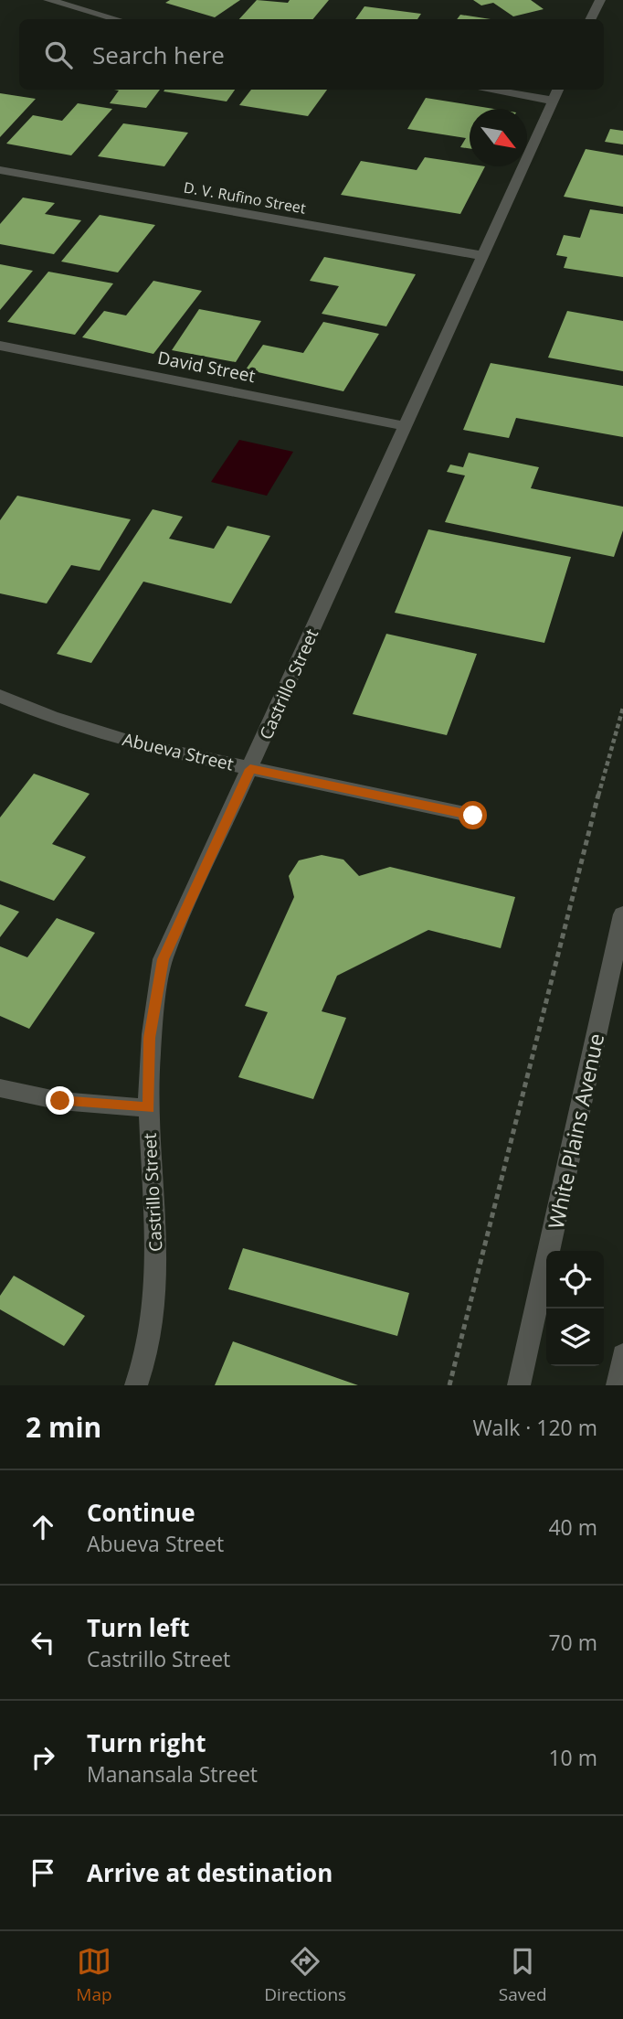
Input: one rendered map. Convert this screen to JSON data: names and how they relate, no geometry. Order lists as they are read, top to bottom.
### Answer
{
  "streets": {
    "street": [
      "D. V. Rufino Street",
      "David Street",
      "Castrillo Street",
      "Abueva Street",
      "White Plains Avenue"
    ]
  },
  "crossings": [
    ["D. V. Rufino Street", "Castrillo Street"],
    ["David Street", "Castrillo Street"],
    ["Castrillo Street", "Abueva Street"]
  ],
  "north": "bottom right",
  "page": {
    "search": "Search here",
    "heading": ["2 min", "Walk · 120 m"],
    "list": [
      ["Continue", "Abueva Street", "40 m"],
      ["Turn left", "Castrillo Street", "70 m"],
      ["Turn right", "Manansala Street", "10 m"],
      "Arrive at destination"
    ],
    "nav": ["Map", "Directions", "Saved"]
  }
}
